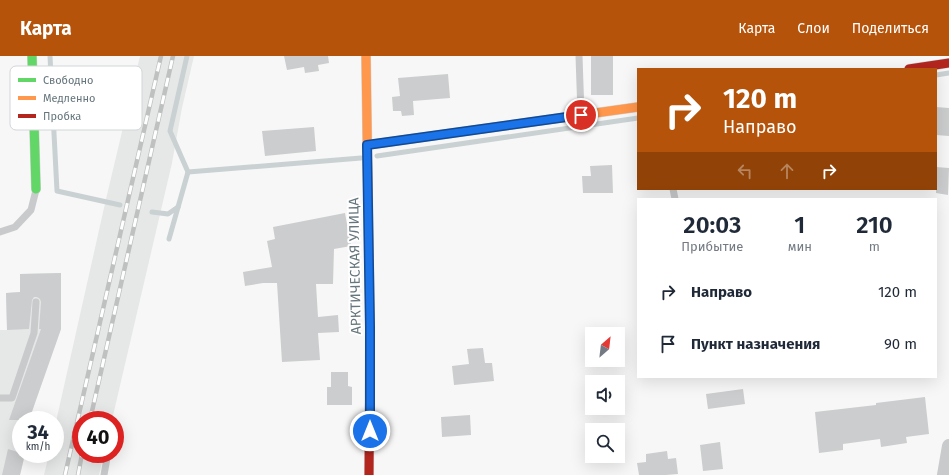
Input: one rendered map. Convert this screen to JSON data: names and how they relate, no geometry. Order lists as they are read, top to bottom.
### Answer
{
  "streets": {
    "street": ["АРКТИЧЕСКАЯ УЛИЦА"]
  },
  "legend": ["Свободно", "Медленно", "Пробка"],
  "north": "top right",
  "page": {
    "header": "Карта",
    "nav": ["Карта", "Слои", "Поделиться"],
    "turn": ["120 m", "Направо"],
    "eta": [
      "20:03",
      "Прибытие",
      "1",
      "мин",
      "210",
      "m"
    ],
    "list": [
      {
        "name": "Направо",
        "value": "120 m"
      },
      {
        "name": "Пункт назначения",
        "value": "90 m"
      }
    ],
    "speed": "34 km/h",
    "limit": "40"
  }
}
